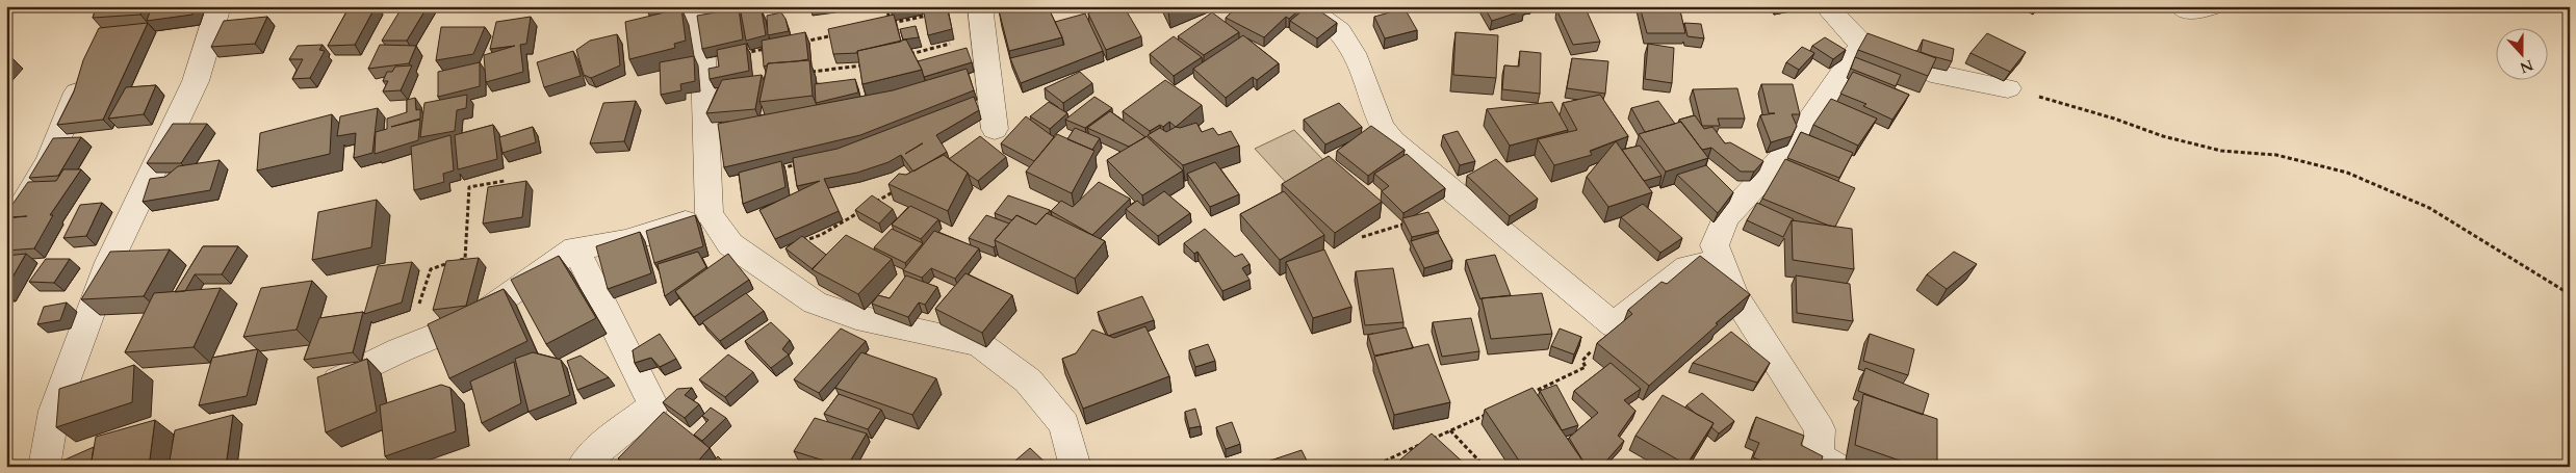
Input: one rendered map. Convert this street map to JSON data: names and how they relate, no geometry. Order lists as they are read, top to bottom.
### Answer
{
  "north": "bottom"
}
